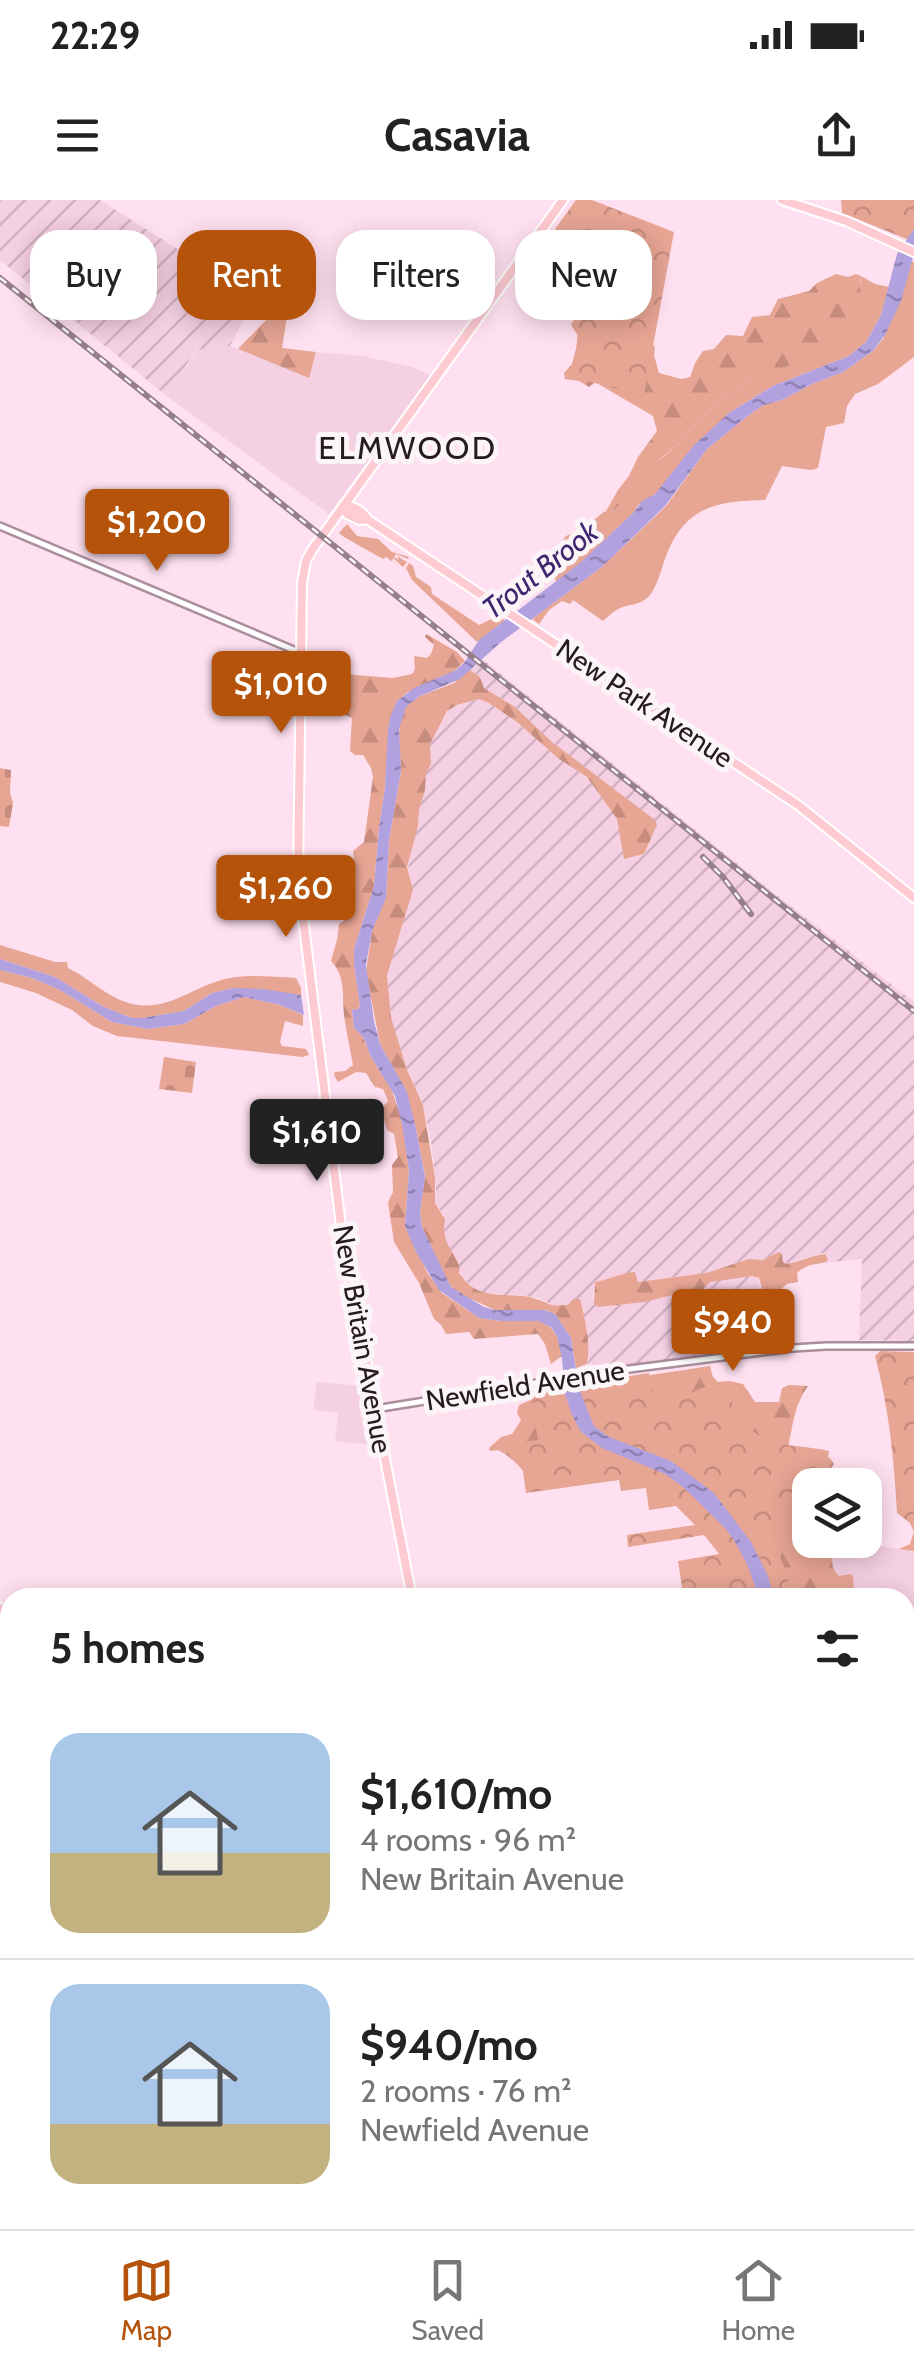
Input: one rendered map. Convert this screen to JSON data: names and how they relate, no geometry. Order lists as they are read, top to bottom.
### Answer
{
  "streets": {
    "main road": ["New Park Avenue", "New Britain Avenue"],
    "street": ["Newfield Avenue"]
  },
  "crossings": [
    ["New Park Avenue", "New Britain Avenue"],
    ["New Britain Avenue", "Newfield Avenue"]
  ],
  "districts": ["ELMWOOD"],
  "water": ["Trout Brook"],
  "page": {
    "status": "22:29",
    "header": "Casavia",
    "chip": [
      "Buy",
      "Rent",
      "Filters",
      "New"
    ],
    "price": [
      "$1,200",
      "$1,010",
      "$1,260",
      "$1,610",
      "$940"
    ],
    "heading": "5 homes",
    "list": [
      {
        "name": "$1,610/mo",
        "note": "4 rooms · 96 m² · New Britain Avenue"
      },
      {
        "name": "$940/mo",
        "note": "2 rooms · 76 m² · Newfield Avenue"
      }
    ],
    "tabs": ["Map", "Saved", "Home"]
  }
}
